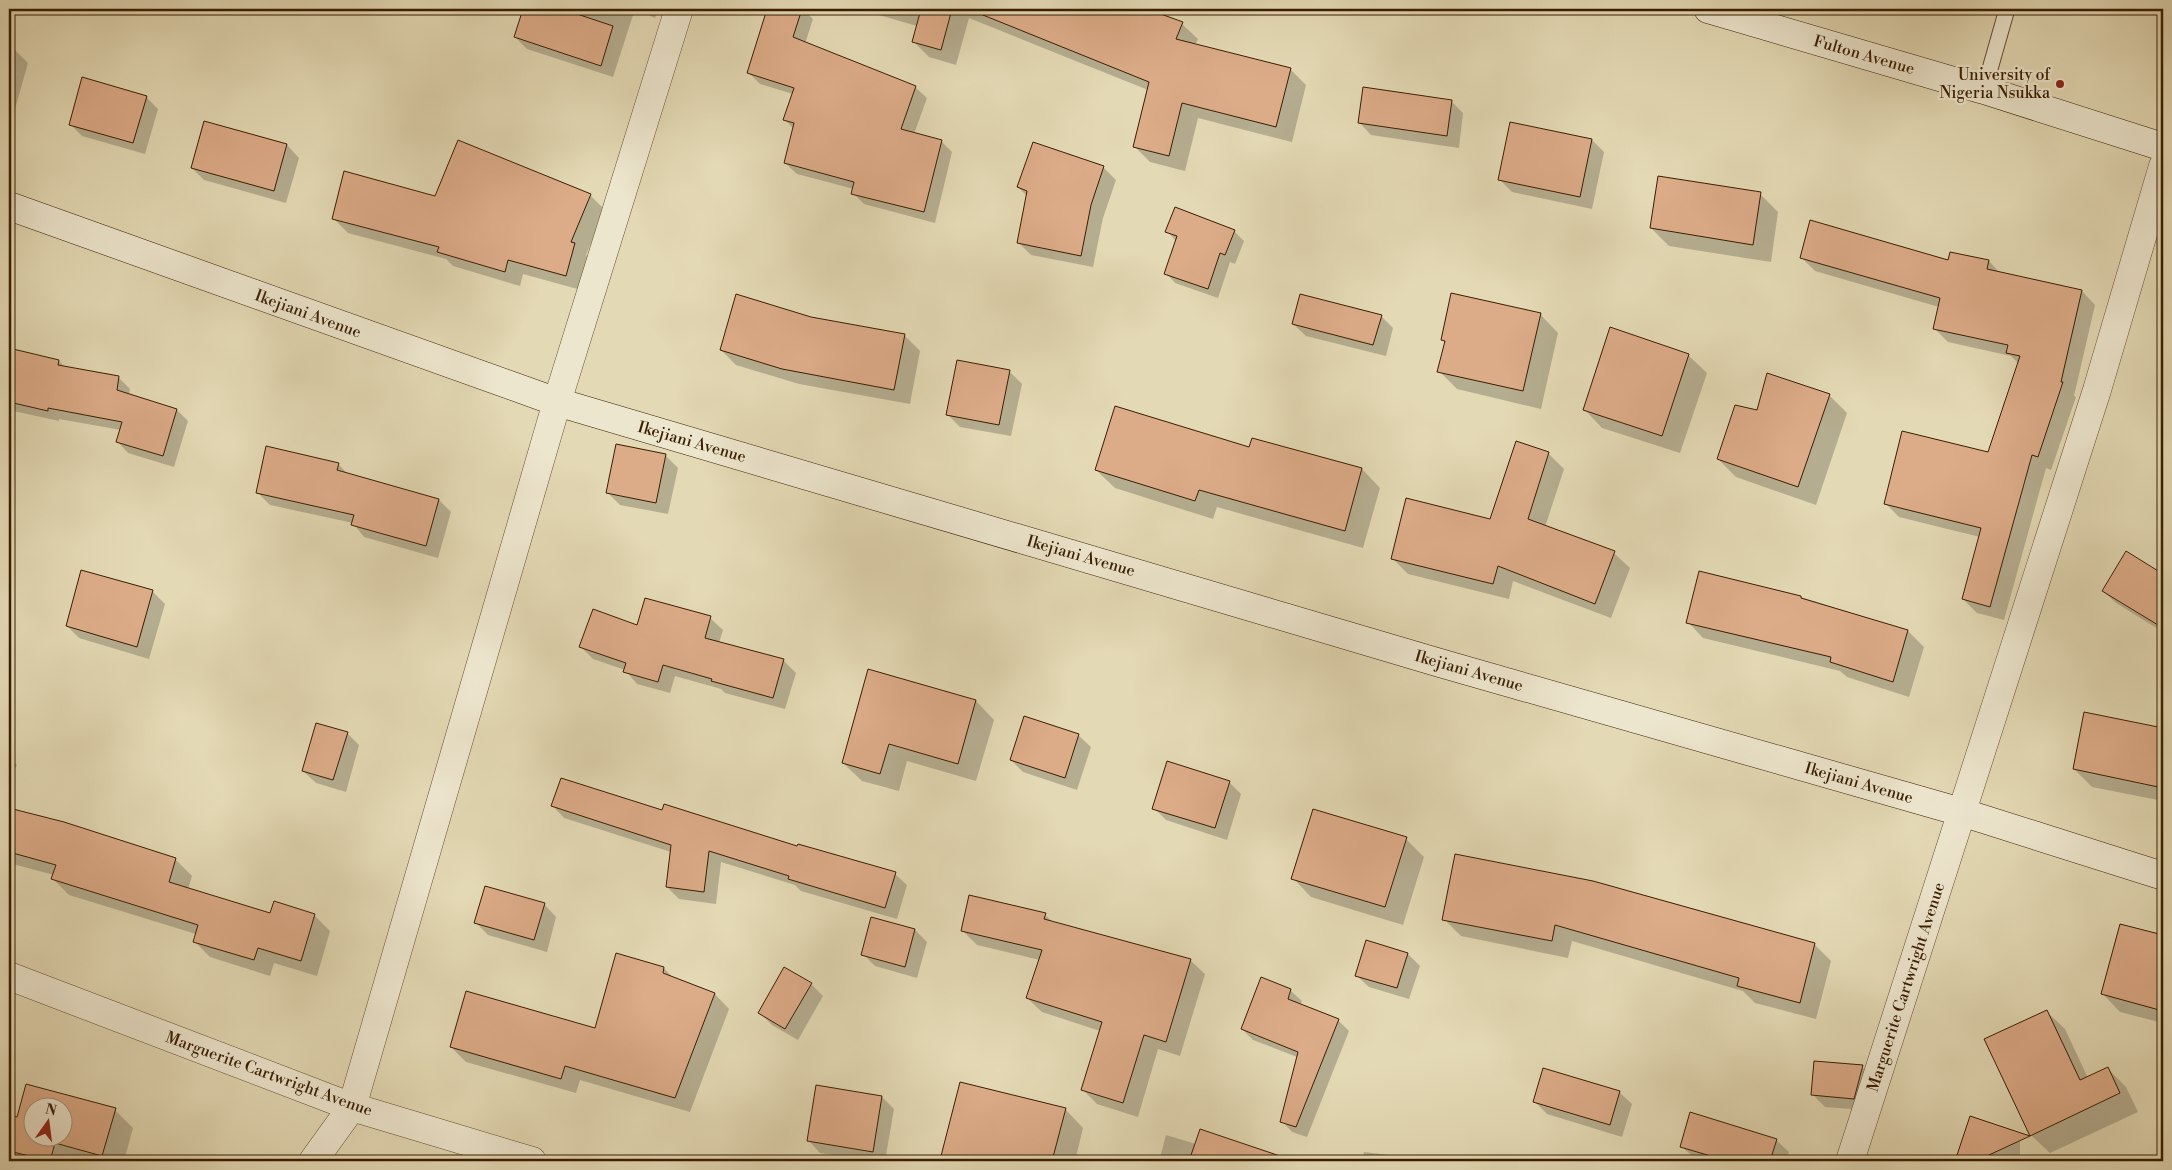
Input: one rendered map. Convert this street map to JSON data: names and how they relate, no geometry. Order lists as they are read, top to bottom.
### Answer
{
  "streets": {
    "street": ["Fulton Avenue", "Ikejiani Avenue", "Marguerite Cartwright Avenue"]
  },
  "crossings": [
    ["Ikejiani Avenue", "Marguerite Cartwright Avenue"]
  ],
  "places": ["University of Nigeria Nsukka"],
  "north": "top"
}
